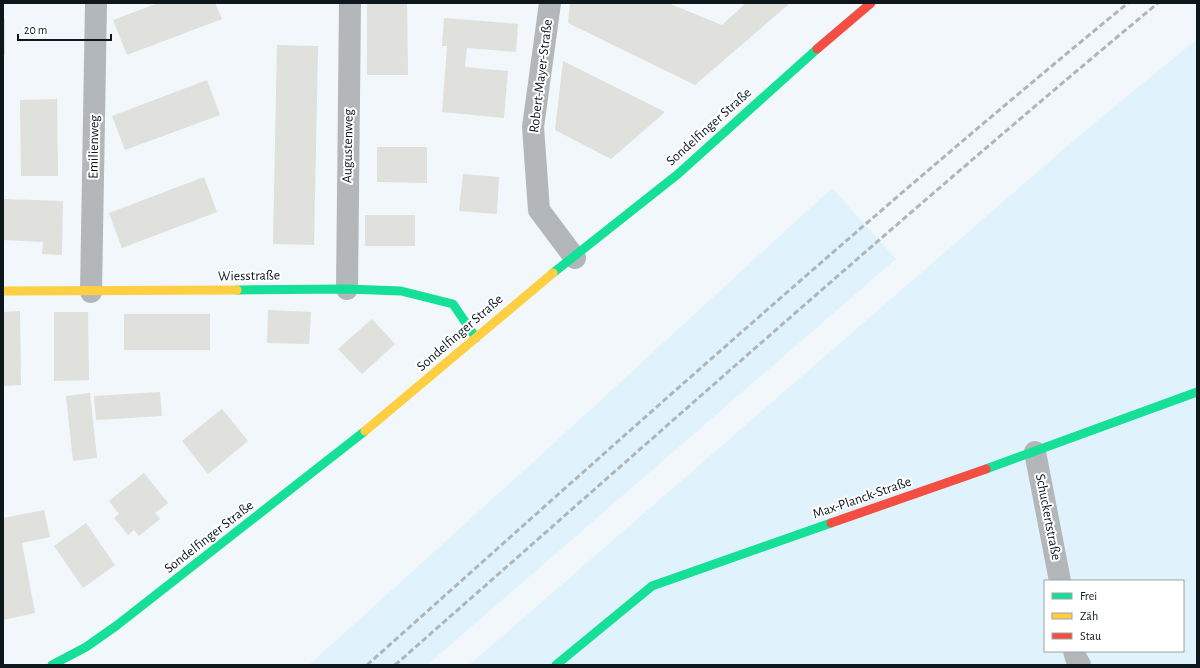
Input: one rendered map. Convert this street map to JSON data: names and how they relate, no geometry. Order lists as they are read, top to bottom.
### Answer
{
  "streets": {
    "street": [
      "Robert-Mayer-Straße",
      "Sondelfinger Straße",
      "Augustenweg",
      "Emilienweg",
      "Wiesstraße",
      "Max-Planck-Straße",
      "Schuckertstraße"
    ]
  },
  "crossings": [
    ["Robert-Mayer-Straße", "Sondelfinger Straße"],
    ["Sondelfinger Straße", "Wiesstraße"],
    ["Augustenweg", "Wiesstraße"],
    ["Emilienweg", "Wiesstraße"],
    ["Max-Planck-Straße", "Schuckertstraße"]
  ],
  "legend": ["Frei", "Zäh", "Stau"],
  "scale_bar": "20 m"
}
